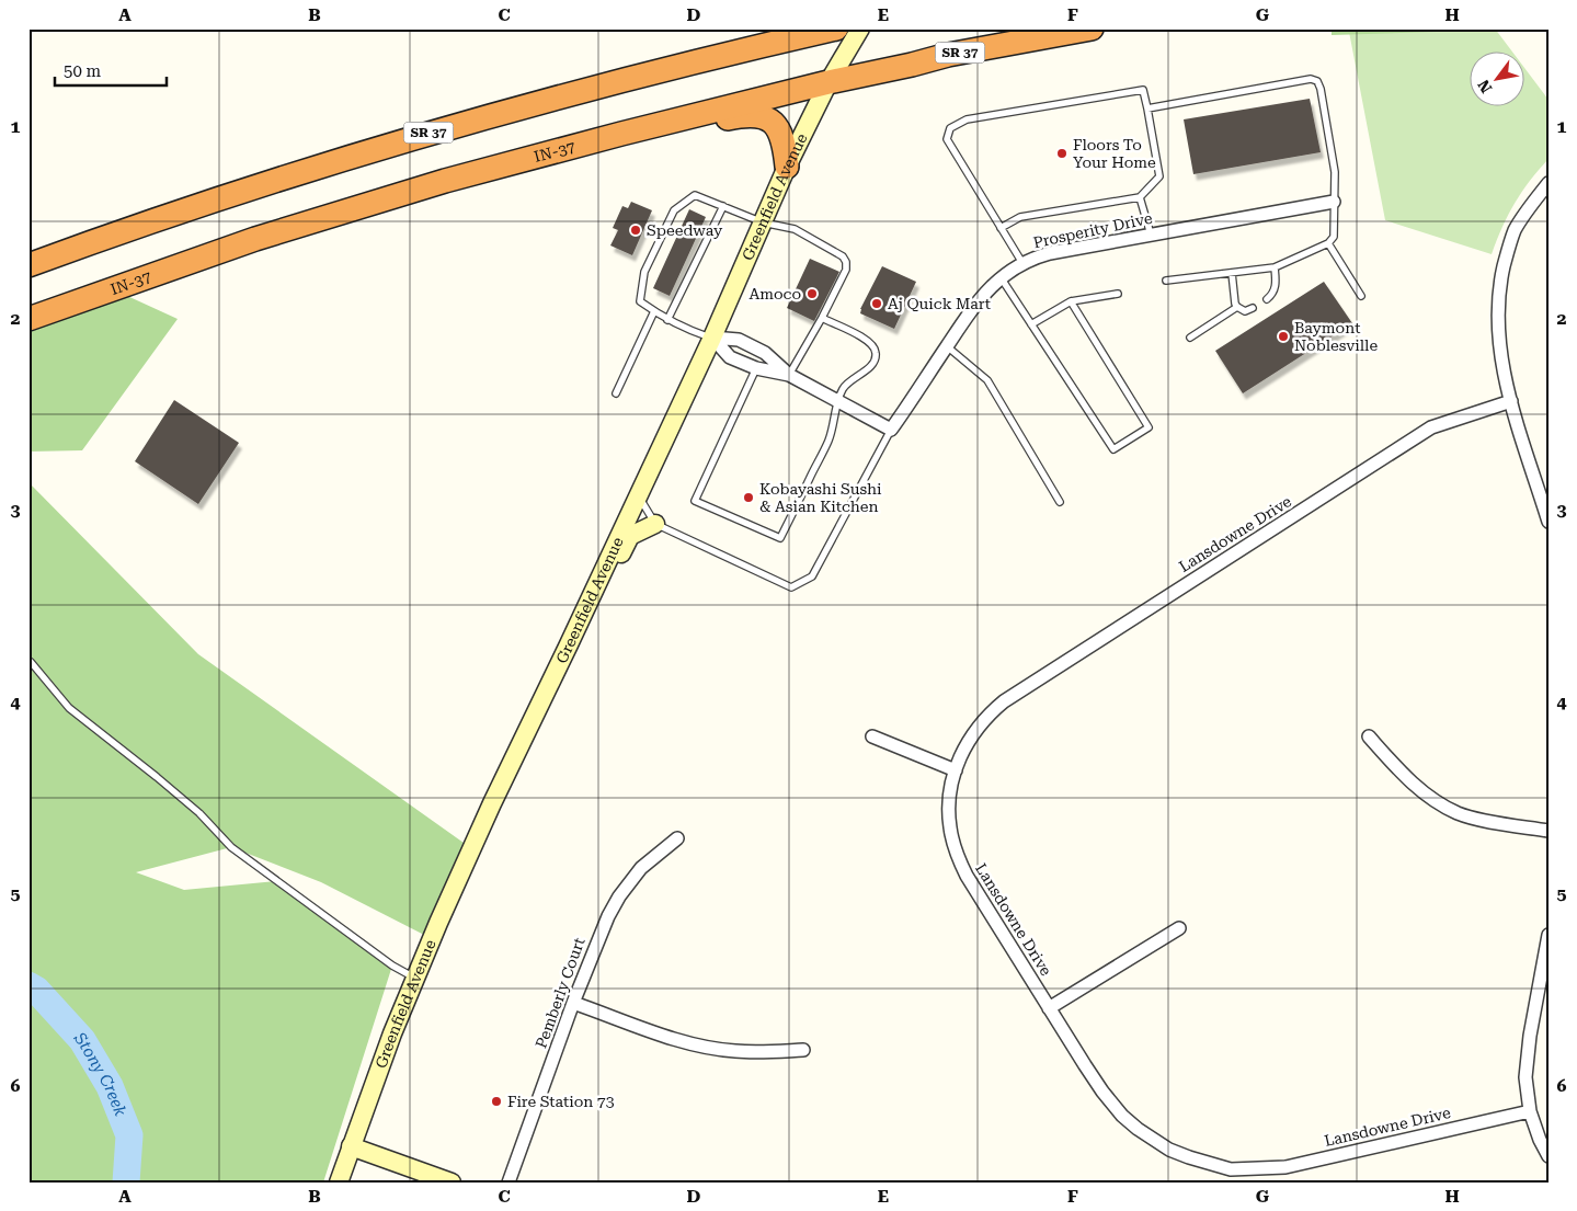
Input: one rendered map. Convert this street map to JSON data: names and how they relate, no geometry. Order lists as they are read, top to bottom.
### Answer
{
  "streets": {
    "highway": ["SR 37", "IN-37"],
    "main road": ["Greenfield Avenue"],
    "street": ["Prosperity Drive", "Lansdowne Drive", "Pemberly Court"]
  },
  "crossings": [
    ["IN-37", "Greenfield Avenue"]
  ],
  "water": ["Stony Creek"],
  "places": [
    "Floors To Your Home",
    "Speedway",
    "Amoco",
    "Aj Quick Mart",
    "Baymont Noblesville",
    "Kobayashi Sushi & Asian Kitchen",
    "Fire Station 73"
  ],
  "scale_bar": "50 m",
  "north": "bottom left",
  "grid": {
    "columns": [
      "A",
      "B",
      "C",
      "D",
      "E",
      "F",
      "G",
      "H"
    ],
    "rows": [
      "1",
      "2",
      "3",
      "4",
      "5",
      "6"
    ]
  }
}
